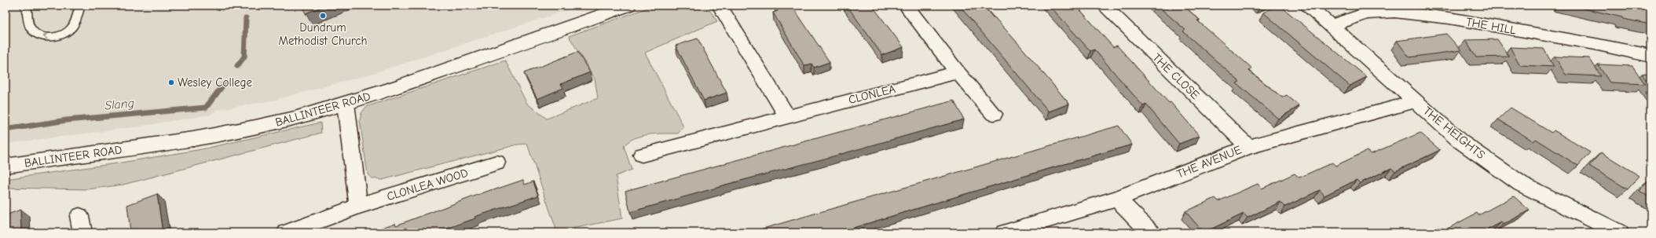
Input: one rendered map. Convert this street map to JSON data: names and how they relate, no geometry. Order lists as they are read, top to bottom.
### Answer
{
  "streets": {
    "street": [
      "THE HILL",
      "THE CLOSE",
      "CLONLEA",
      "BALLINTEER ROAD",
      "THE HEIGHTS",
      "THE AVENUE",
      "CLONLEA WOOD"
    ]
  },
  "crossings": [
    ["THE HILL", "THE HEIGHTS"],
    ["THE CLOSE", "THE AVENUE"],
    ["THE HEIGHTS", "THE AVENUE"]
  ],
  "water": ["Slang"],
  "places": ["Dundrum Methodist Church", "Wesley College"]
}
